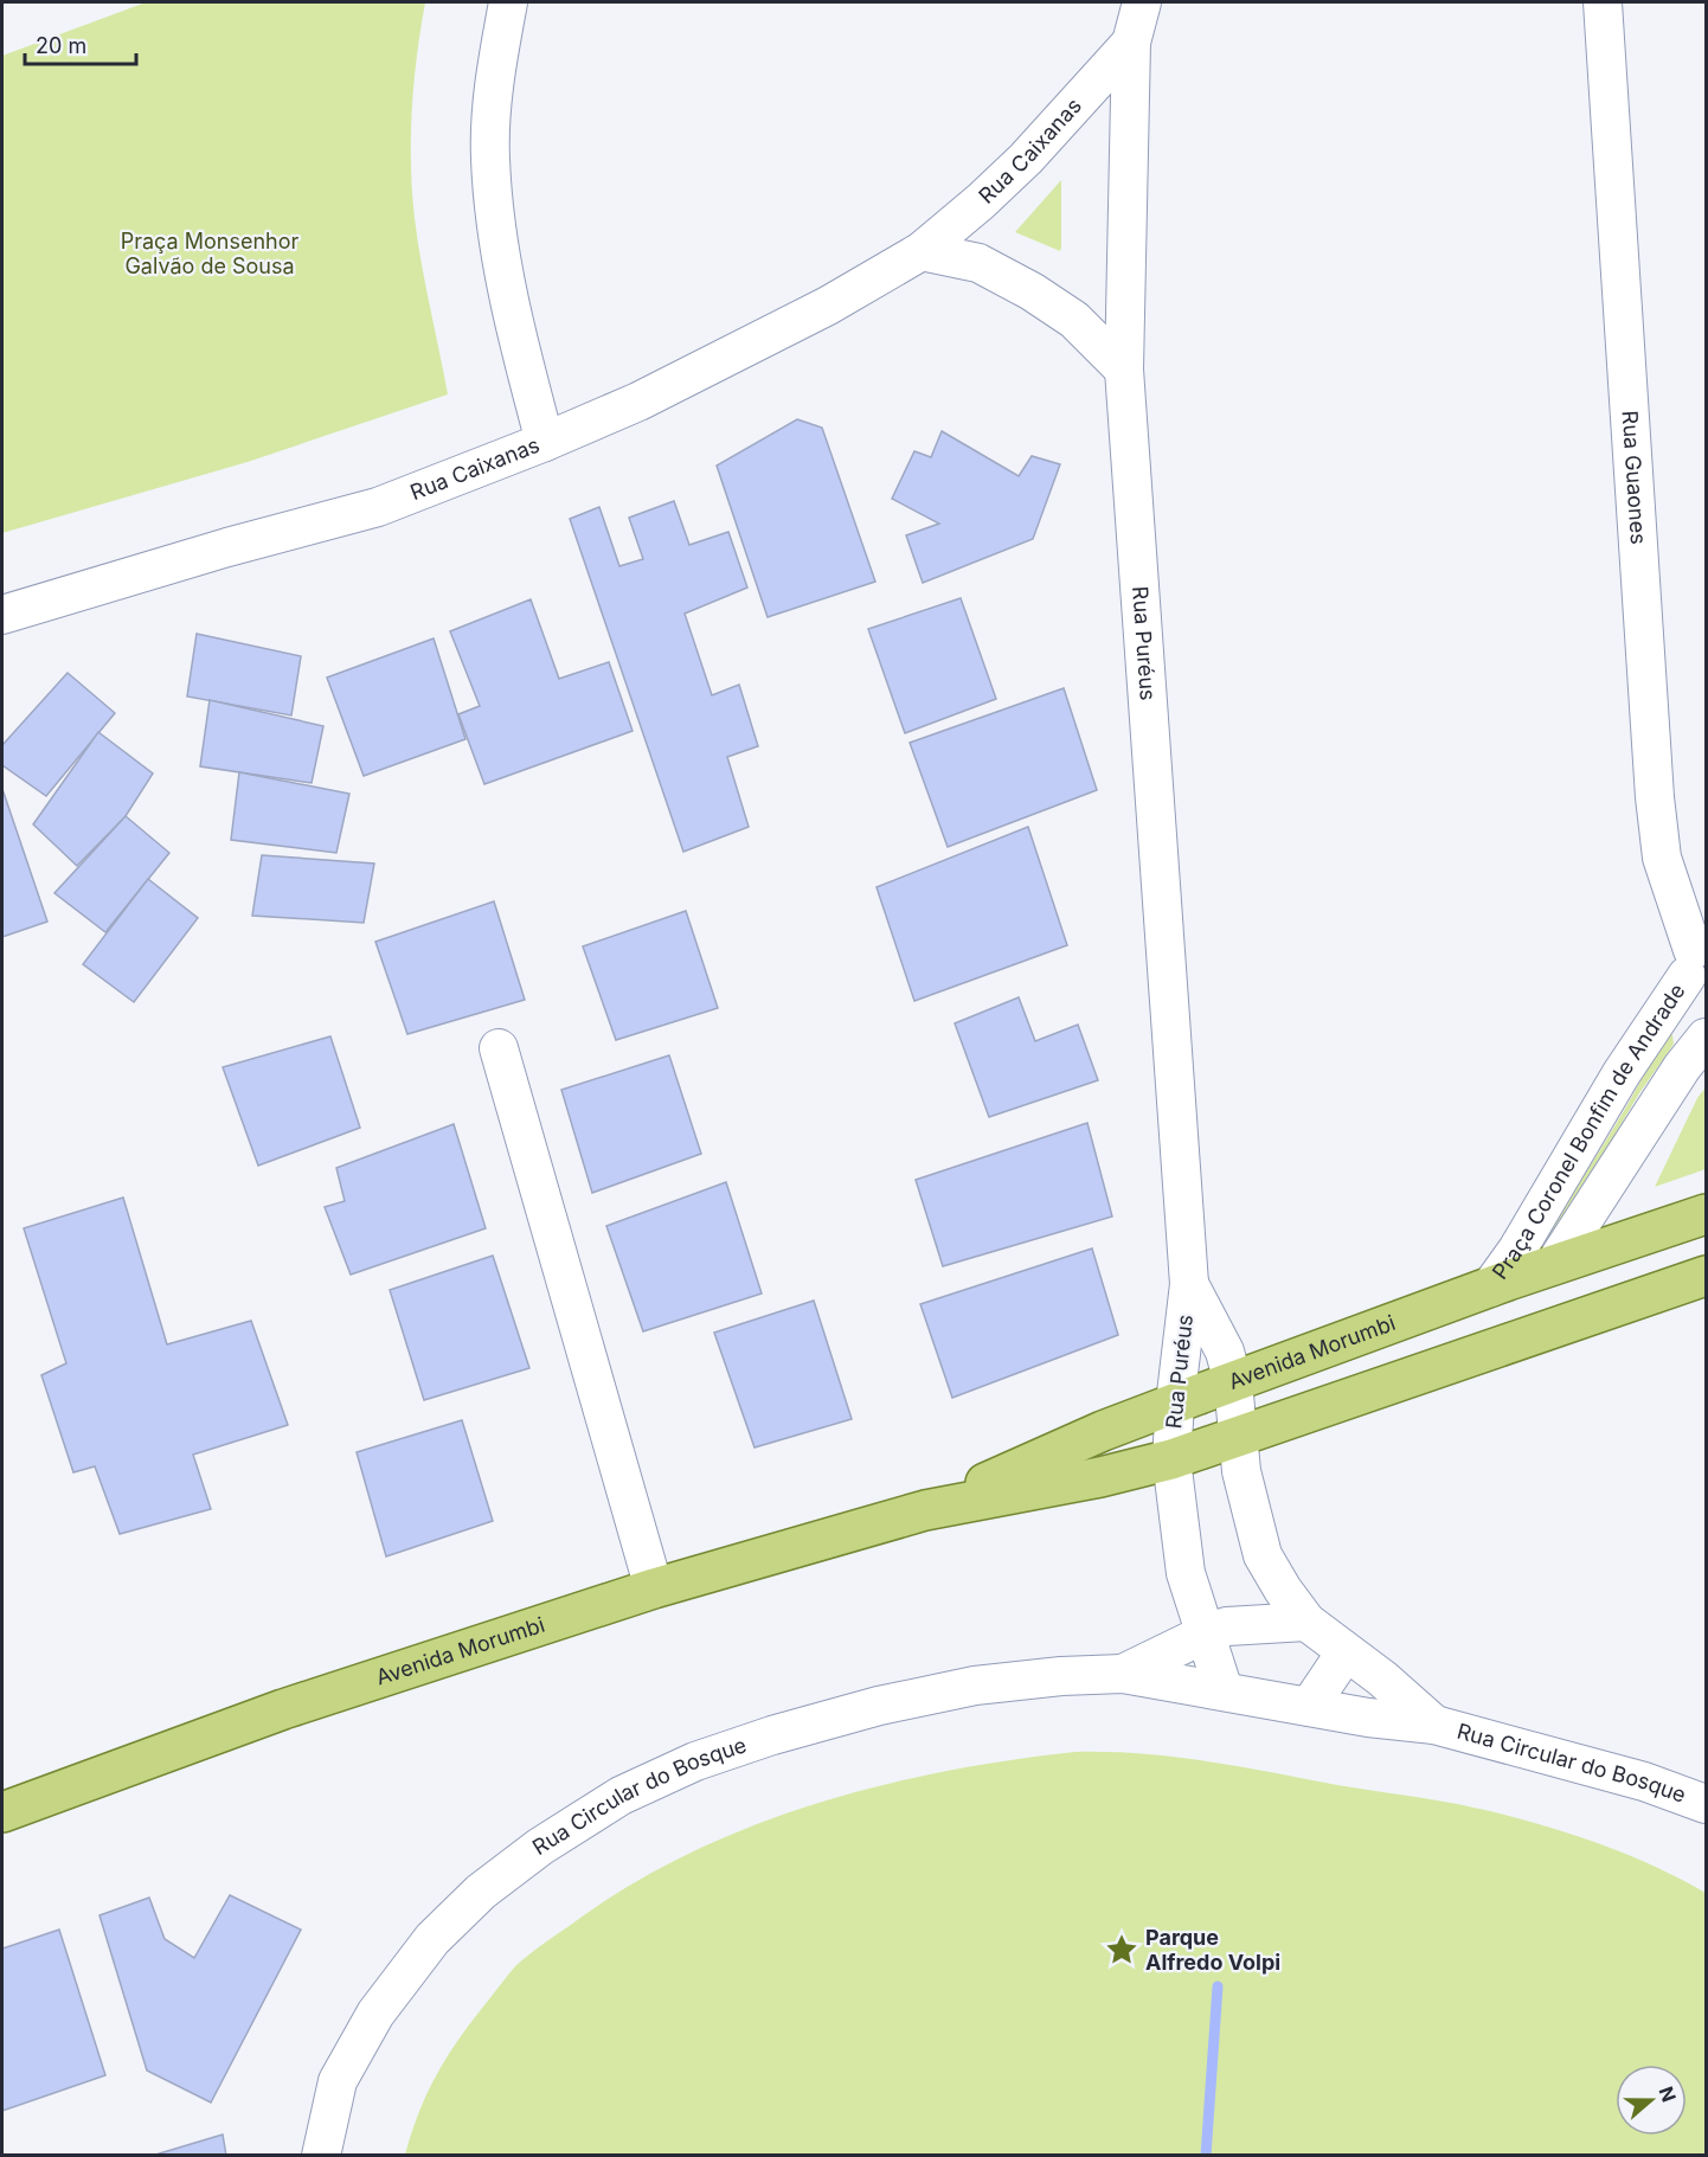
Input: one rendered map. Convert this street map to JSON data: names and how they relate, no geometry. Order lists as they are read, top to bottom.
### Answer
{
  "streets": {
    "main road": ["Avenida Morumbi"],
    "street": [
      "Rua Caixanas",
      "Rua Guaones",
      "Rua Puréus",
      "Praça Coronel Bonfim de Andrade",
      "Rua Circular do Bosque"
    ]
  },
  "crossings": [
    ["Rua Caixanas", "Rua Puréus"],
    ["Rua Guaones", "Praça Coronel Bonfim de Andrade"],
    ["Rua Puréus", "Avenida Morumbi"],
    ["Rua Puréus", "Rua Circular do Bosque"],
    ["Praça Coronel Bonfim de Andrade", "Avenida Morumbi"]
  ],
  "parks": ["Praça Monsenhor Galvão de Sousa"],
  "places": {
    "place": ["Parque Alfredo Volpi"]
  },
  "scale_bar": "20 m",
  "north": "right"
}
